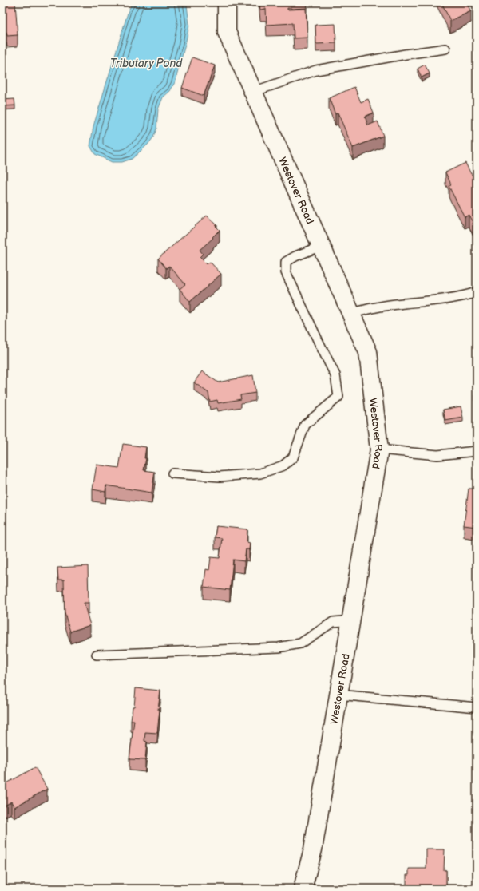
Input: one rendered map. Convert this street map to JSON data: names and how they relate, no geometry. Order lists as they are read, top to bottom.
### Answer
{
  "streets": {
    "street": ["Westover Road"]
  },
  "water": ["Tributary Pond"]
}
